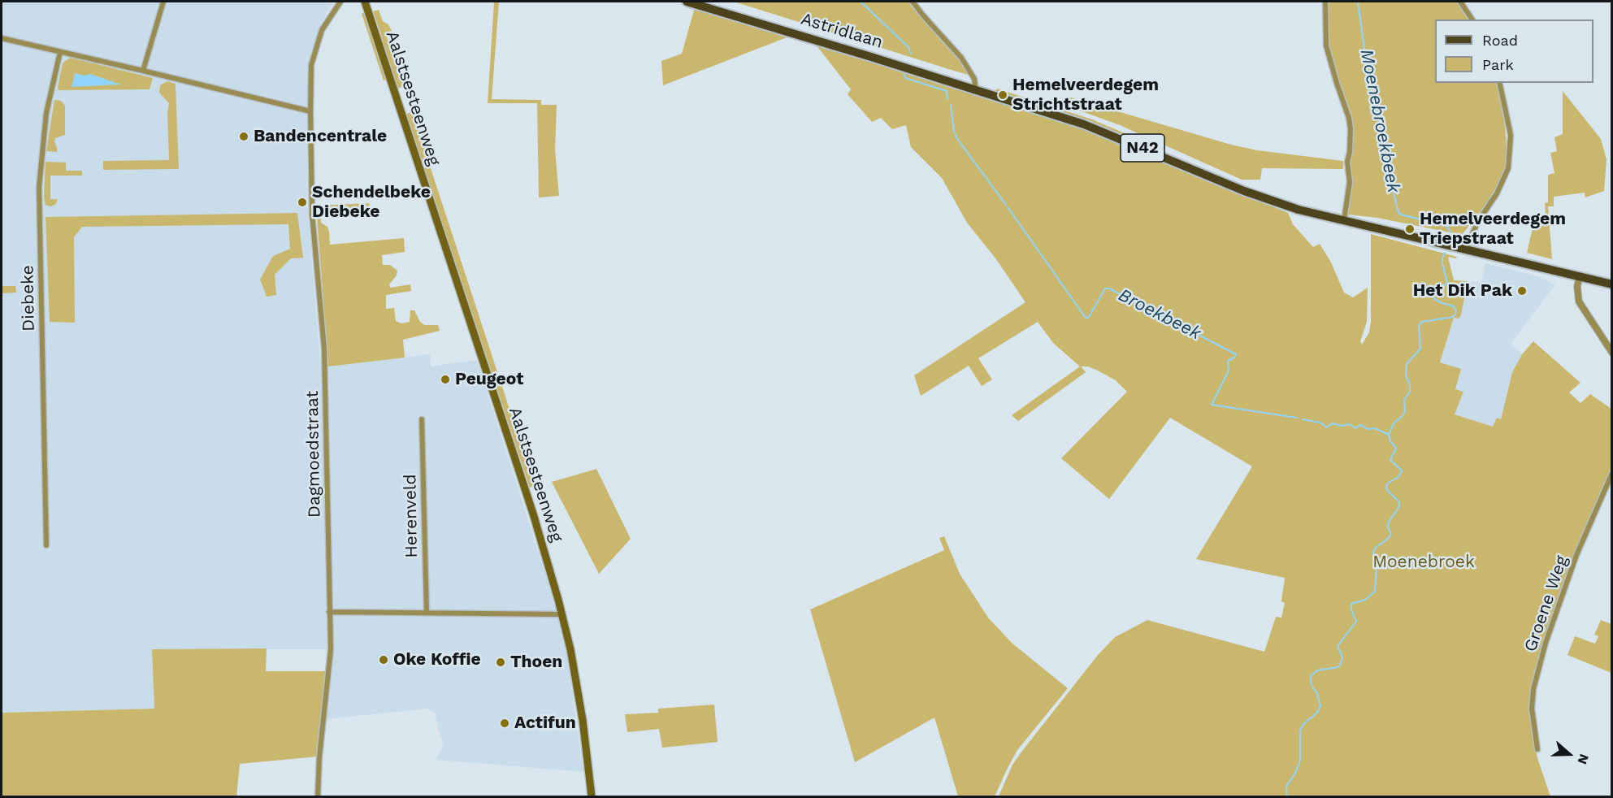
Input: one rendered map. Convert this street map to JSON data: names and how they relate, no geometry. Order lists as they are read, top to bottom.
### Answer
{
  "streets": {
    "main road": ["Astridlaan", "Aalstsesteenweg", "N42"],
    "street": [
      "Diebeke",
      "Dagmoedstraat",
      "Herenveld",
      "Groene Weg"
    ]
  },
  "crossings": [
    ["Astridlaan", "N42"]
  ],
  "water": ["Moenebroekbeek", "Broekbeek"],
  "parks": ["Moenebroek"],
  "places": [
    "Hemelveerdegem Strichtstraat",
    "Bandencentrale",
    "Schendelbeke Diebeke",
    "Hemelveerdegem Triepstraat",
    "Het Dik Pak",
    "Peugeot",
    "Oke Koffie",
    "Thoen",
    "Actifun"
  ],
  "legend": ["Road", "Park"],
  "north": "right"
}
